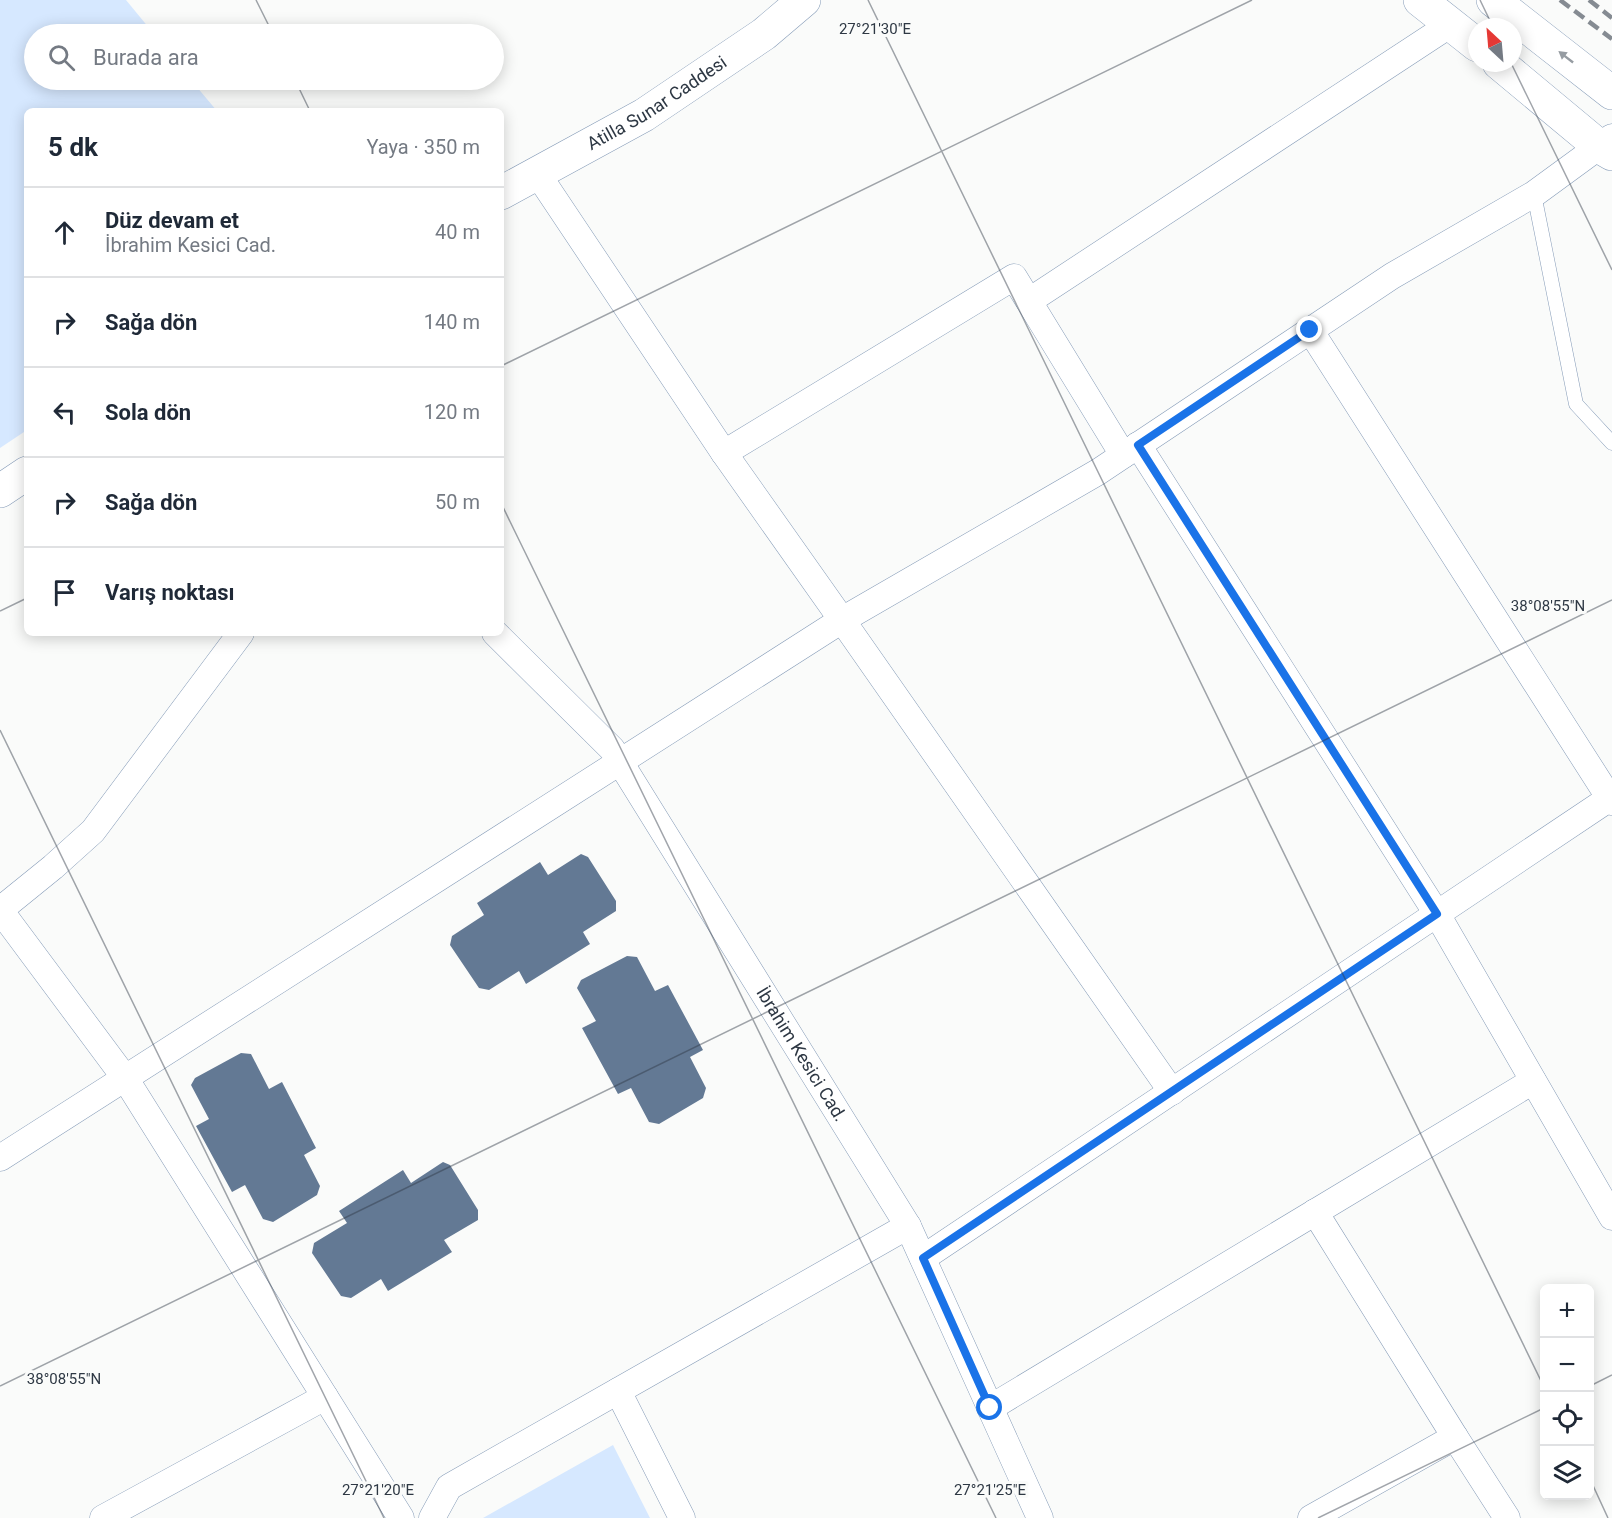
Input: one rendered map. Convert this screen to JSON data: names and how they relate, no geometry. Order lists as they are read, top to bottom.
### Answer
{
  "streets": {
    "street": ["Atilla Sunar Caddesi", "İbrahim Kesici Cad."]
  },
  "north": "top left",
  "page": {
    "search": "Burada ara",
    "heading": ["5 dk", "Yaya · 350 m"],
    "list": [
      ["Düz devam et", "İbrahim Kesici Cad.", "40 m"],
      ["Sağa dön", "140 m"],
      ["Sola dön", "120 m"],
      ["Sağa dön", "50 m"],
      "Varış noktası"
    ],
    "map_buttons": ["+", "−"]
  },
  "coordinates": [
    "27°21'30\"E",
    "38°08'55\"N",
    "27°21'20\"E",
    "27°21'25\"E"
  ]
}
